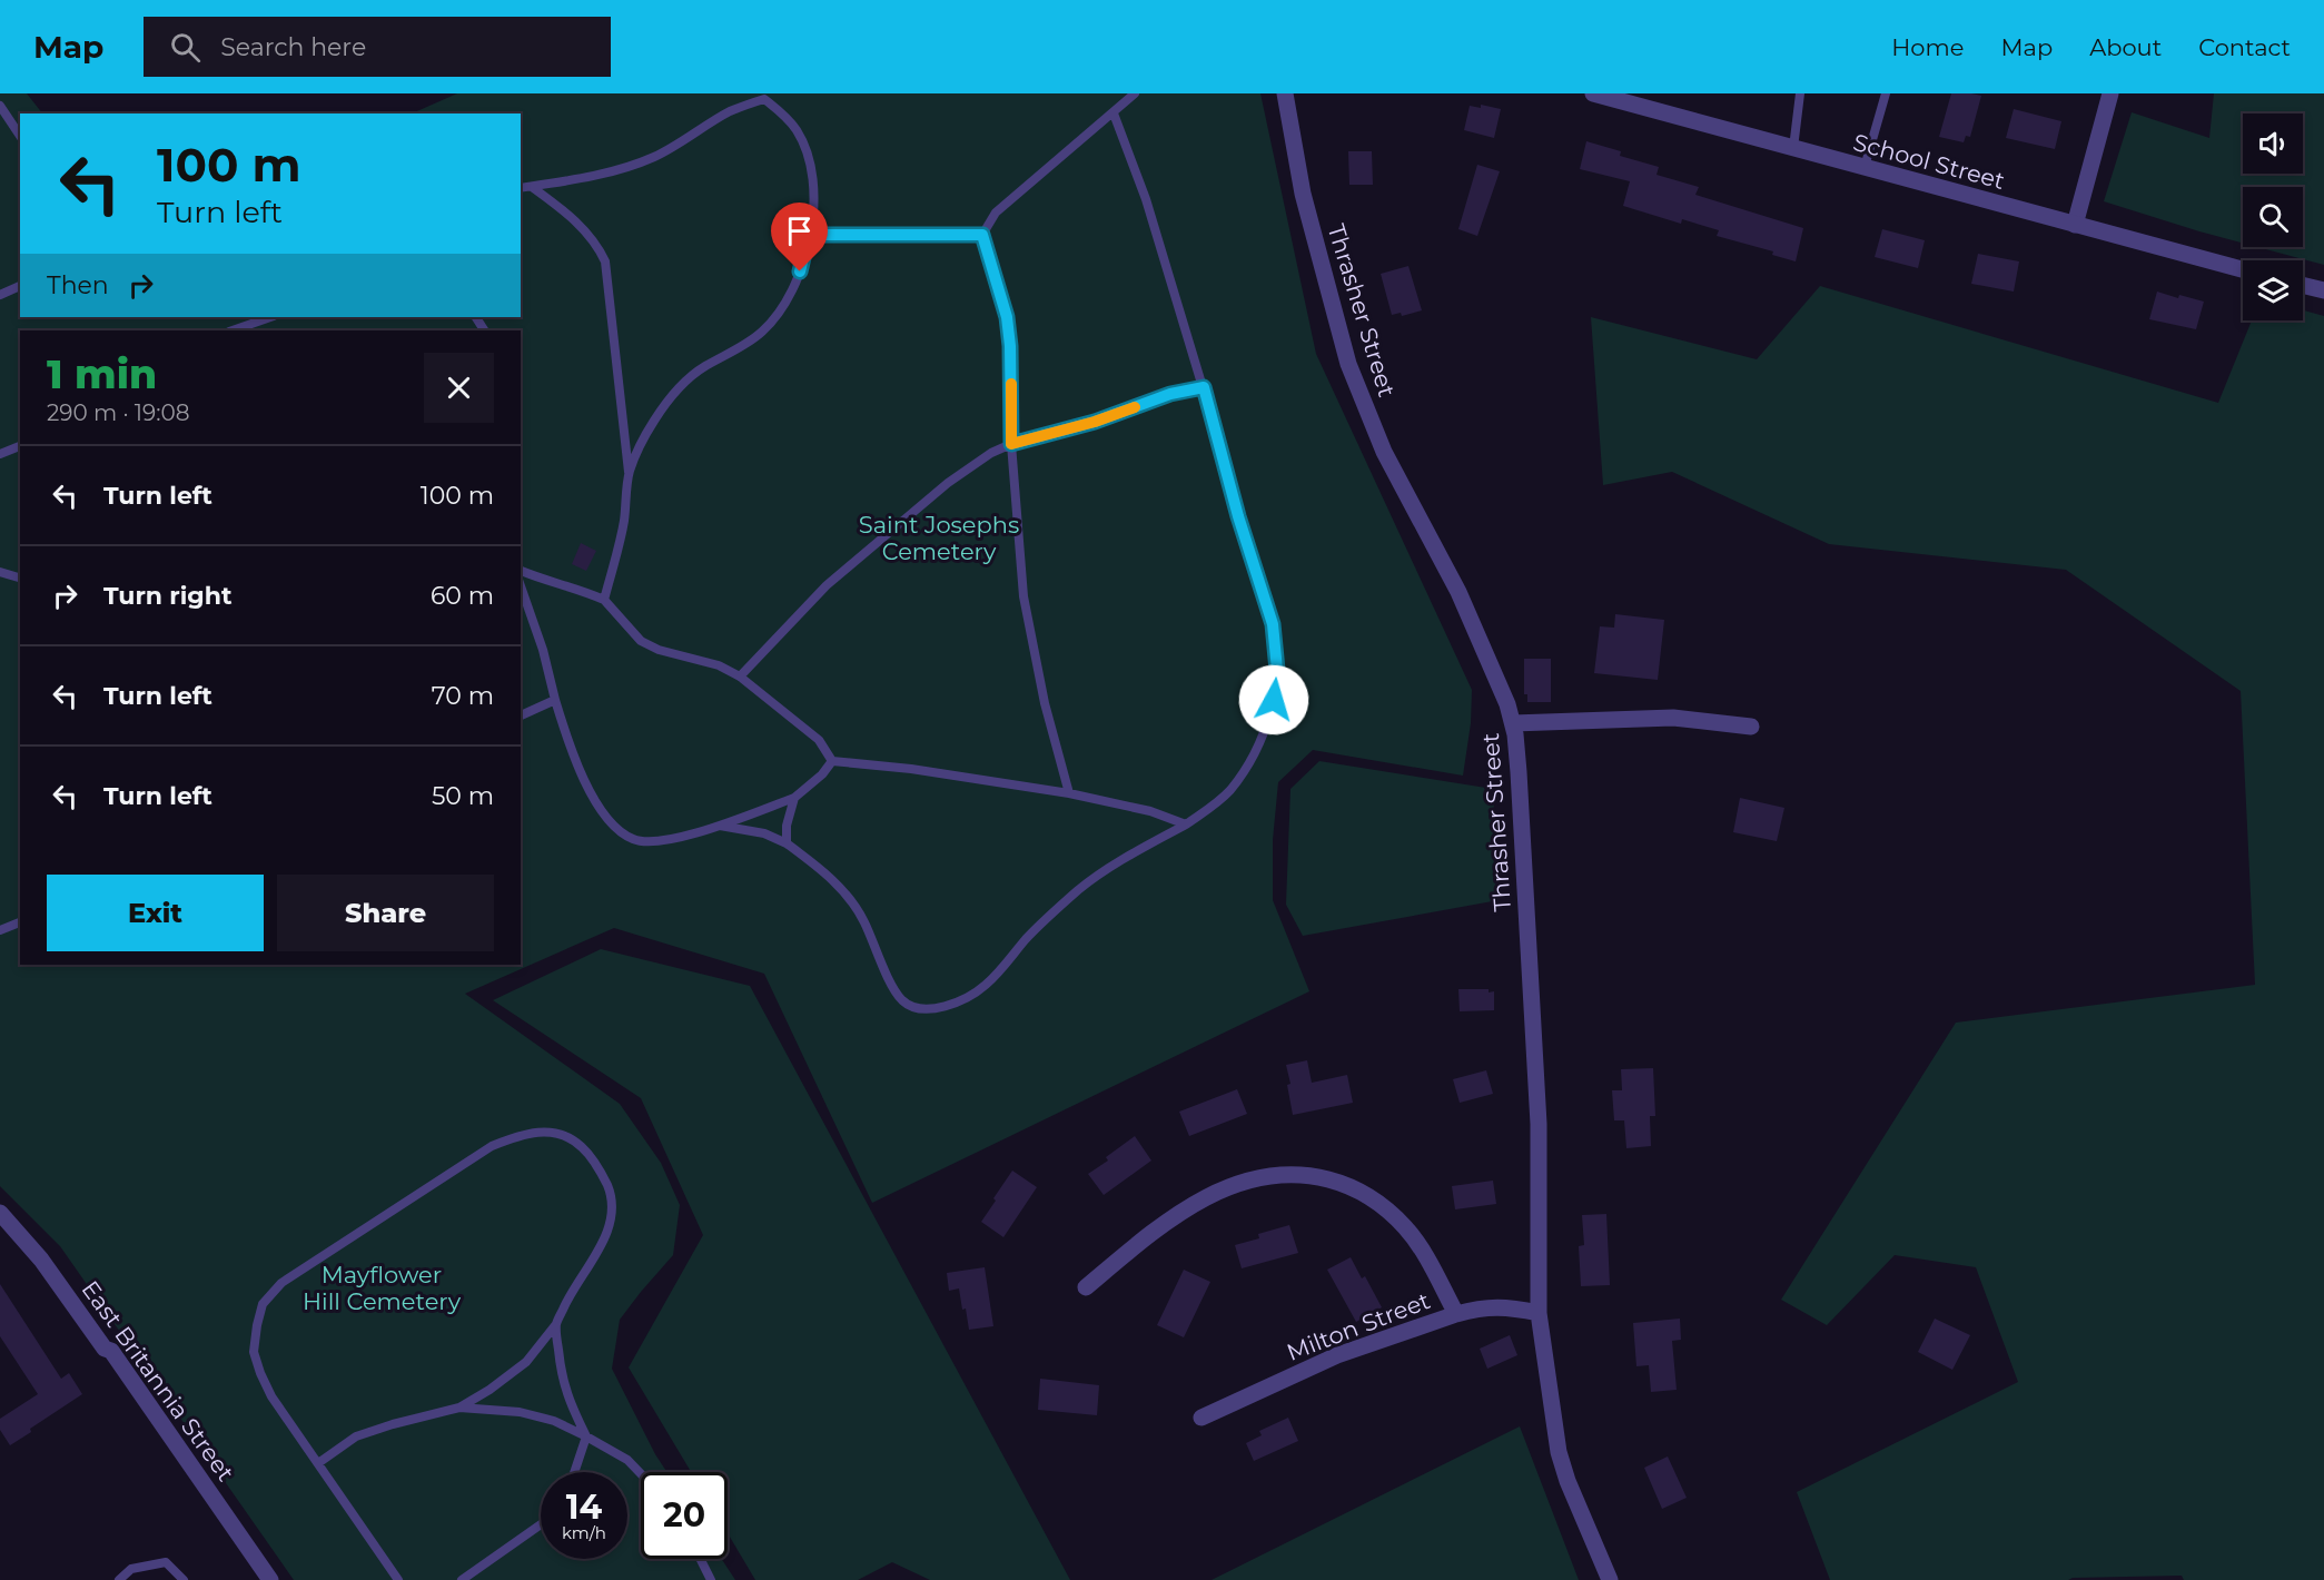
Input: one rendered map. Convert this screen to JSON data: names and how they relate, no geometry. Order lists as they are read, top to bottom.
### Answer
{
  "streets": {
    "street": [
      "School Street",
      "Thrasher Street",
      "Milton Street",
      "East Britannia Street"
    ]
  },
  "crossings": [
    ["Thrasher Street", "Milton Street"]
  ],
  "parks": ["Saint Josephs Cemetery", "Mayflower Hill Cemetery"],
  "page": {
    "header": "Map",
    "search": "Search here",
    "nav": [
      "Home",
      "Map",
      "About",
      "Contact"
    ],
    "turn": ["100 m", "Turn left"],
    "then": "Then",
    "heading": ["1 min", "290 m · 19:08"],
    "list": [
      {
        "name": "Turn left",
        "value": "100 m"
      },
      {
        "name": "Turn right",
        "value": "60 m"
      },
      {
        "name": "Turn left",
        "value": "70 m"
      },
      {
        "name": "Turn left",
        "value": "50 m"
      }
    ],
    "buttons": ["Exit", "Share"],
    "speed": "14 km/h",
    "limit": "20"
  }
}
